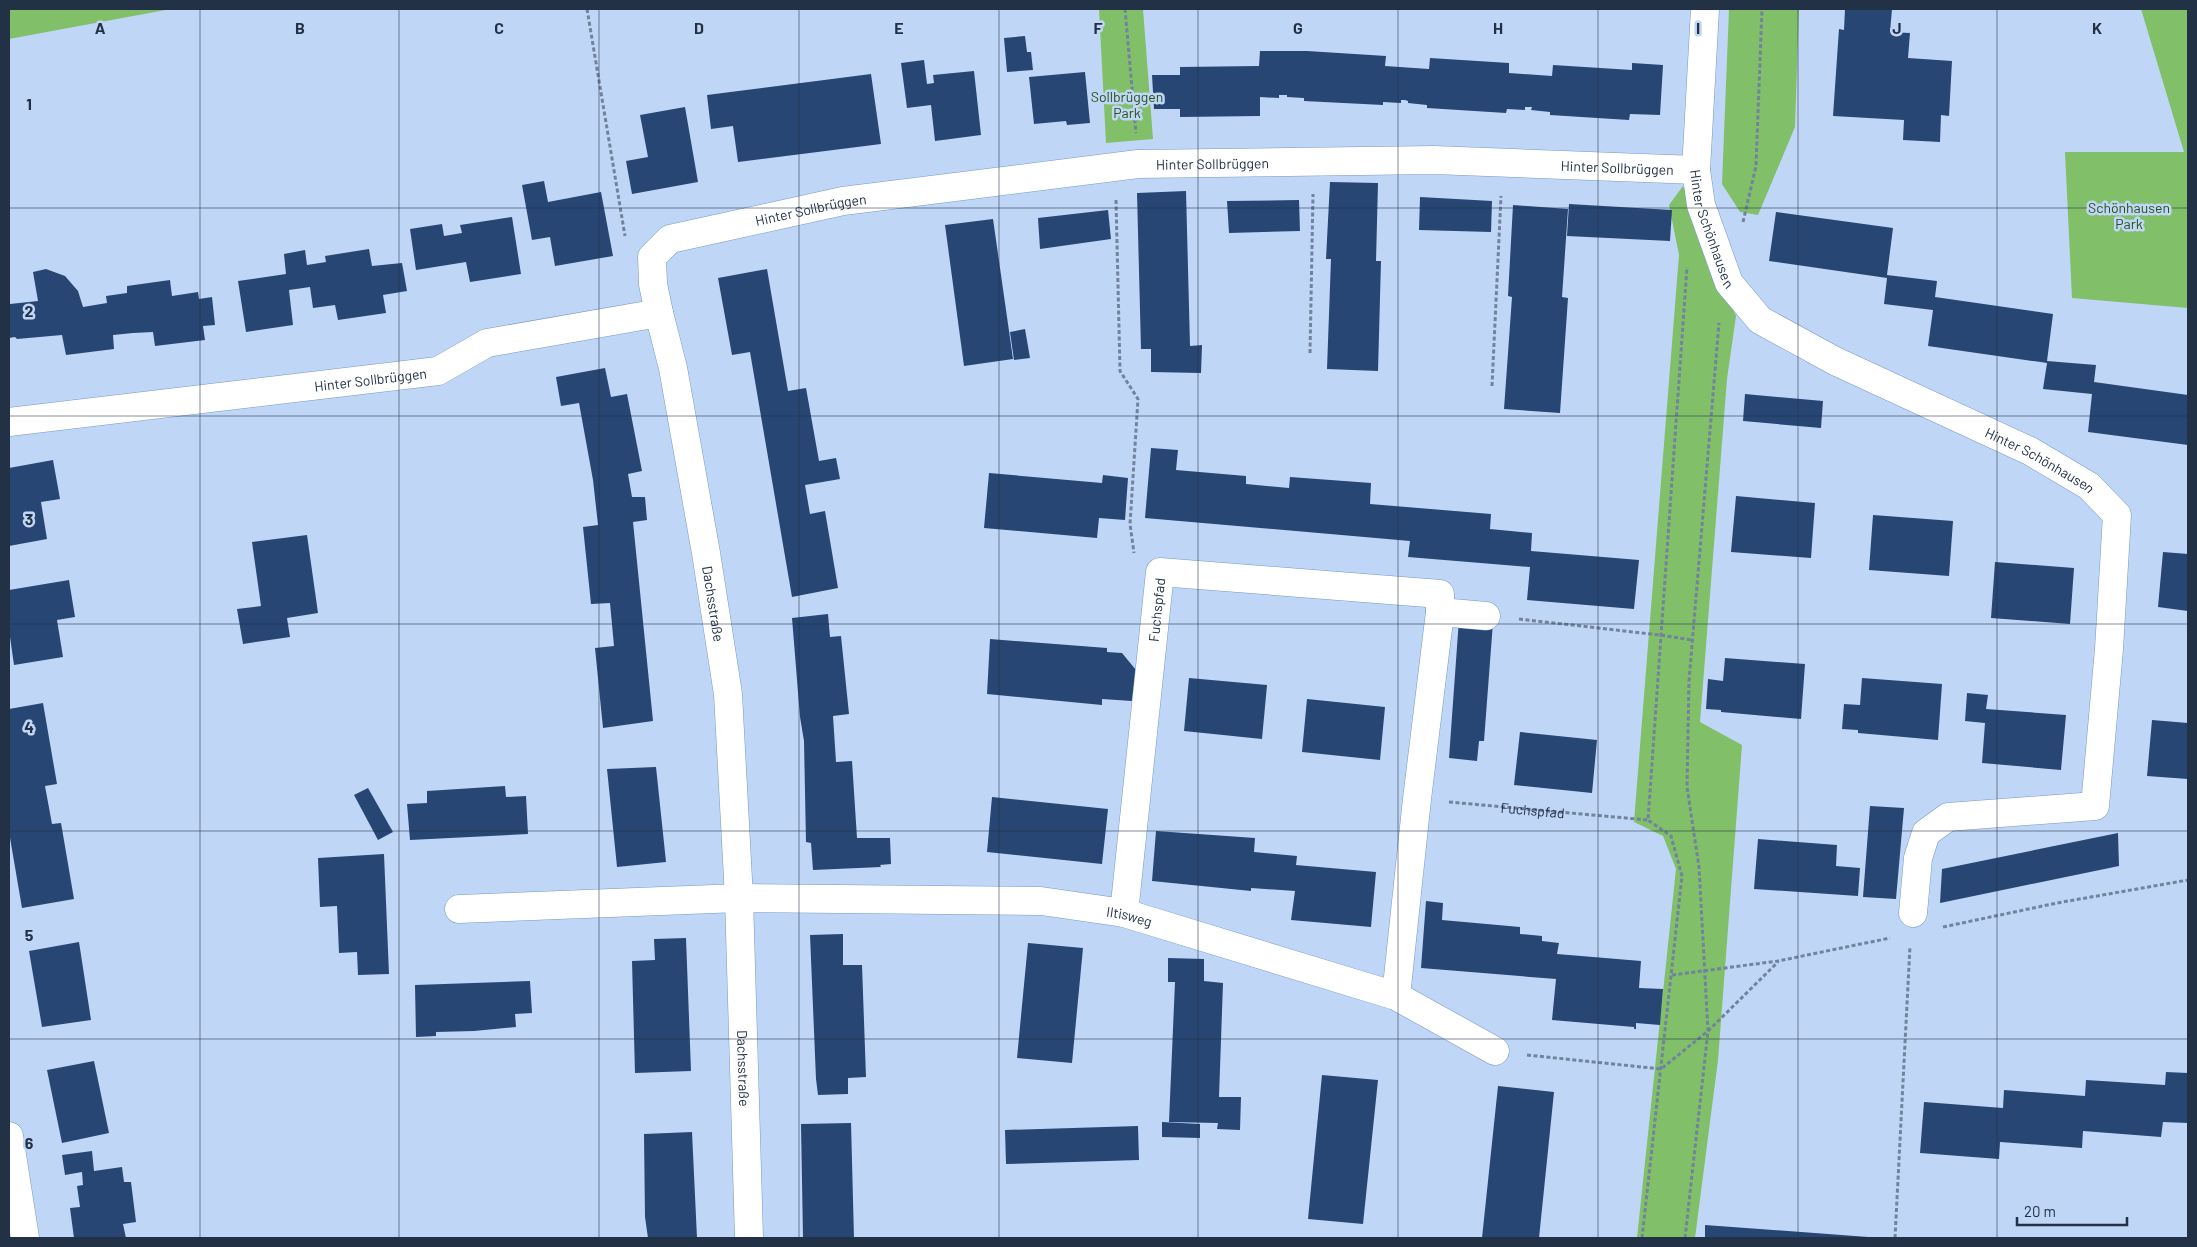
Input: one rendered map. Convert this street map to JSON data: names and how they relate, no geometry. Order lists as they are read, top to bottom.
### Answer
{
  "streets": {
    "street": [
      "Hinter Sollbrüggen",
      "Hinter Schönhausen",
      "Dachsstraße",
      "Fuchspfad",
      "Iltisweg"
    ]
  },
  "crossings": [
    ["Hinter Sollbrüggen", "Hinter Schönhausen"],
    ["Hinter Sollbrüggen", "Dachsstraße"],
    ["Dachsstraße", "Iltisweg"],
    ["Fuchspfad", "Iltisweg"]
  ],
  "parks": ["Sollbrüggen Park", "Schönhausen Park"],
  "scale_bar": "20 m",
  "grid": {
    "columns": [
      "A",
      "B",
      "C",
      "D",
      "E",
      "F",
      "G",
      "H",
      "I",
      "J",
      "K"
    ],
    "rows": [
      "1",
      "2",
      "3",
      "4",
      "5",
      "6"
    ]
  }
}
